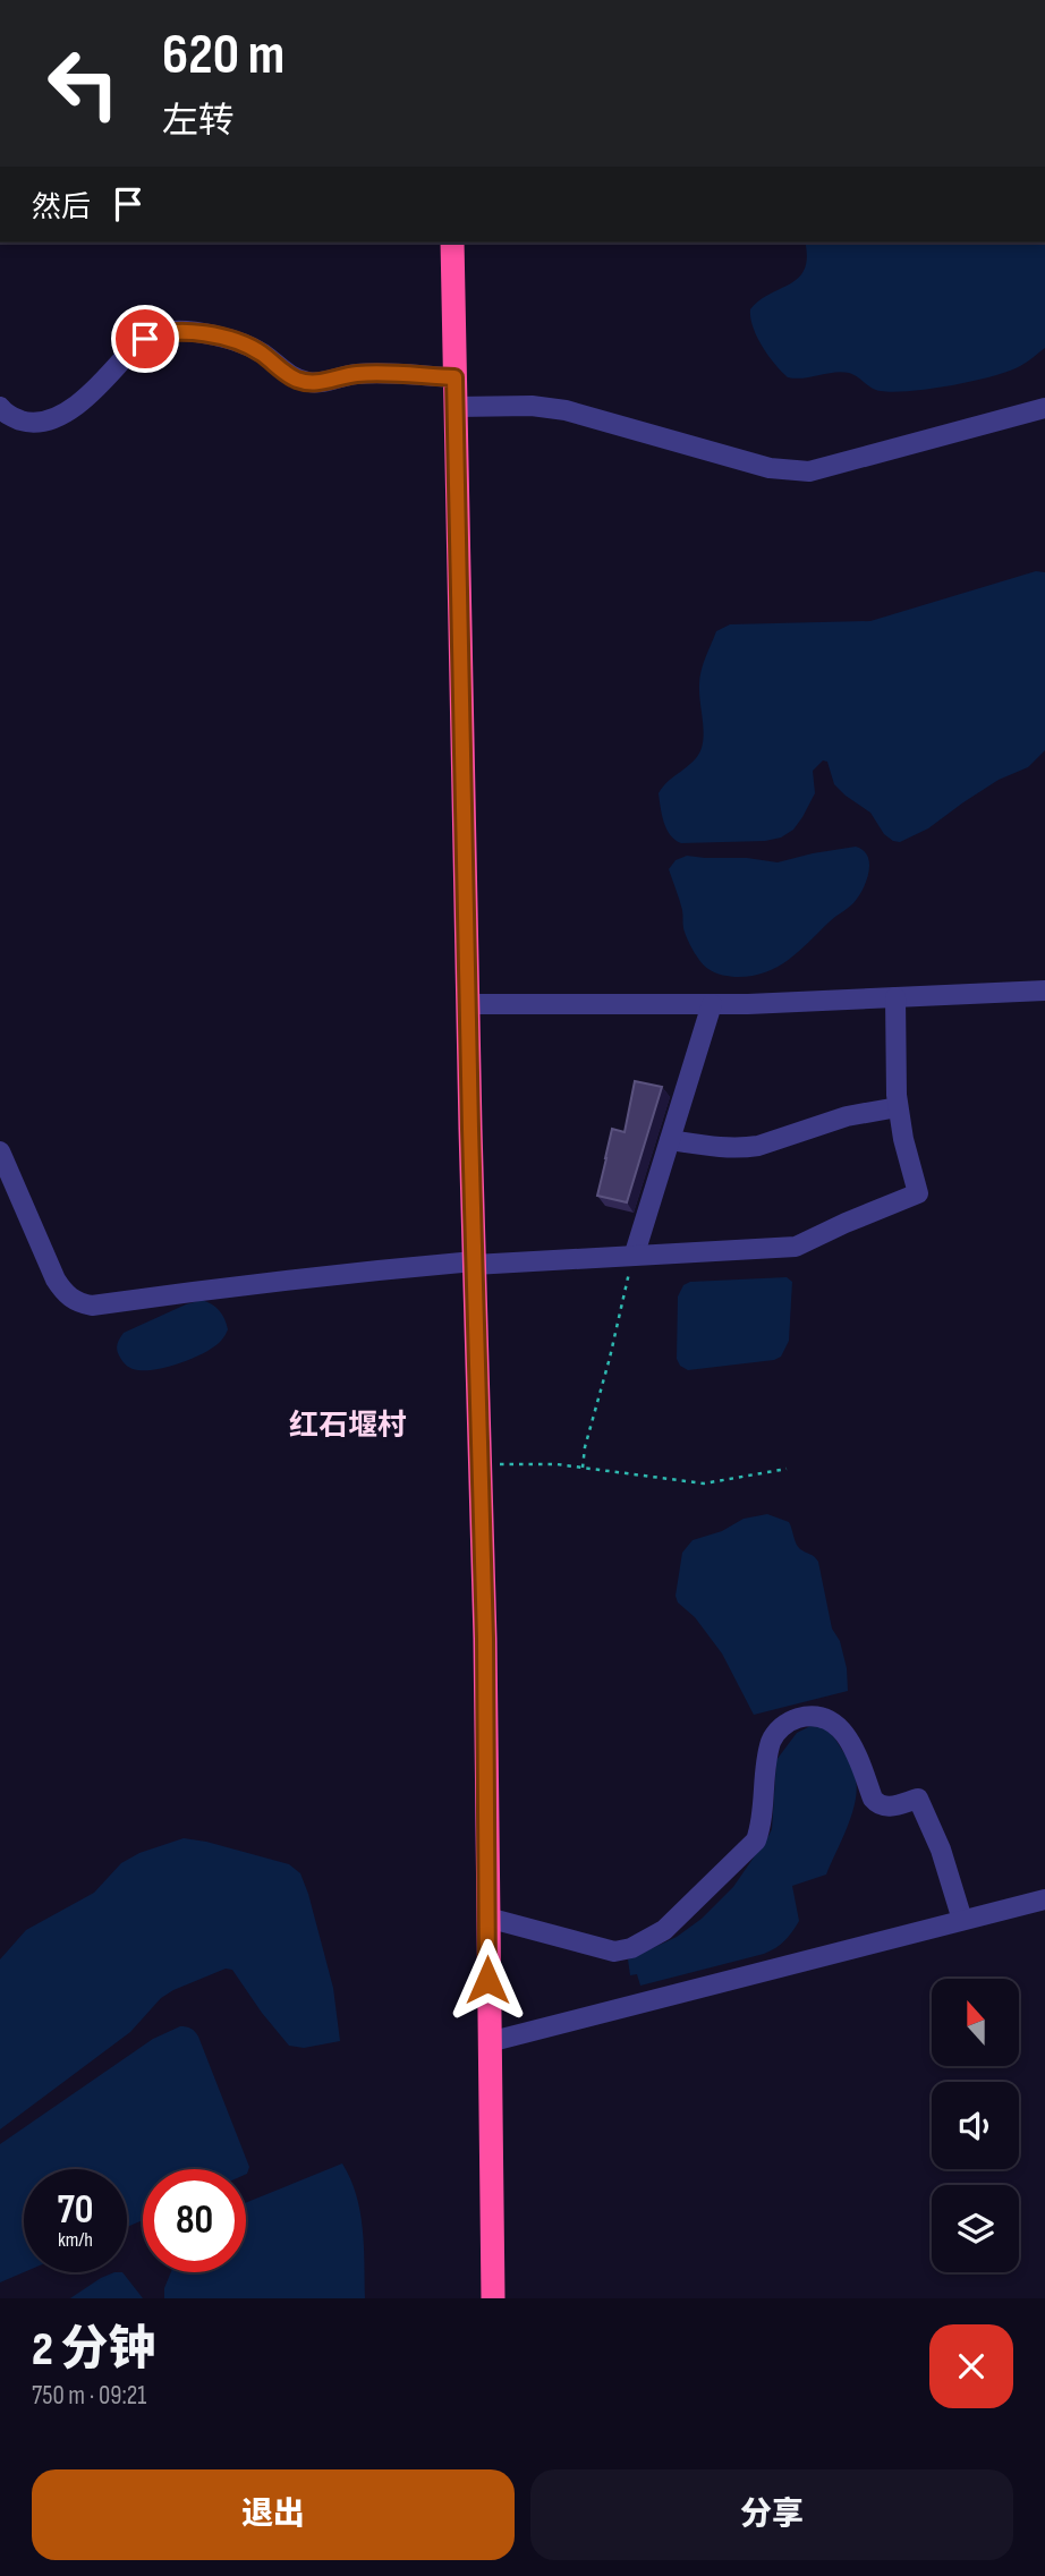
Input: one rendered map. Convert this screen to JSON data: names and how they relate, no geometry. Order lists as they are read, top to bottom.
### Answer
{
  "districts": ["红石堰村"],
  "north": "top",
  "page": {
    "turn": ["620 m", "左转"],
    "then": "然后",
    "speed": "70 km/h",
    "limit": "80",
    "heading": ["2 分钟", "750 m · 09:21"],
    "buttons": ["退出", "分享"]
  }
}
